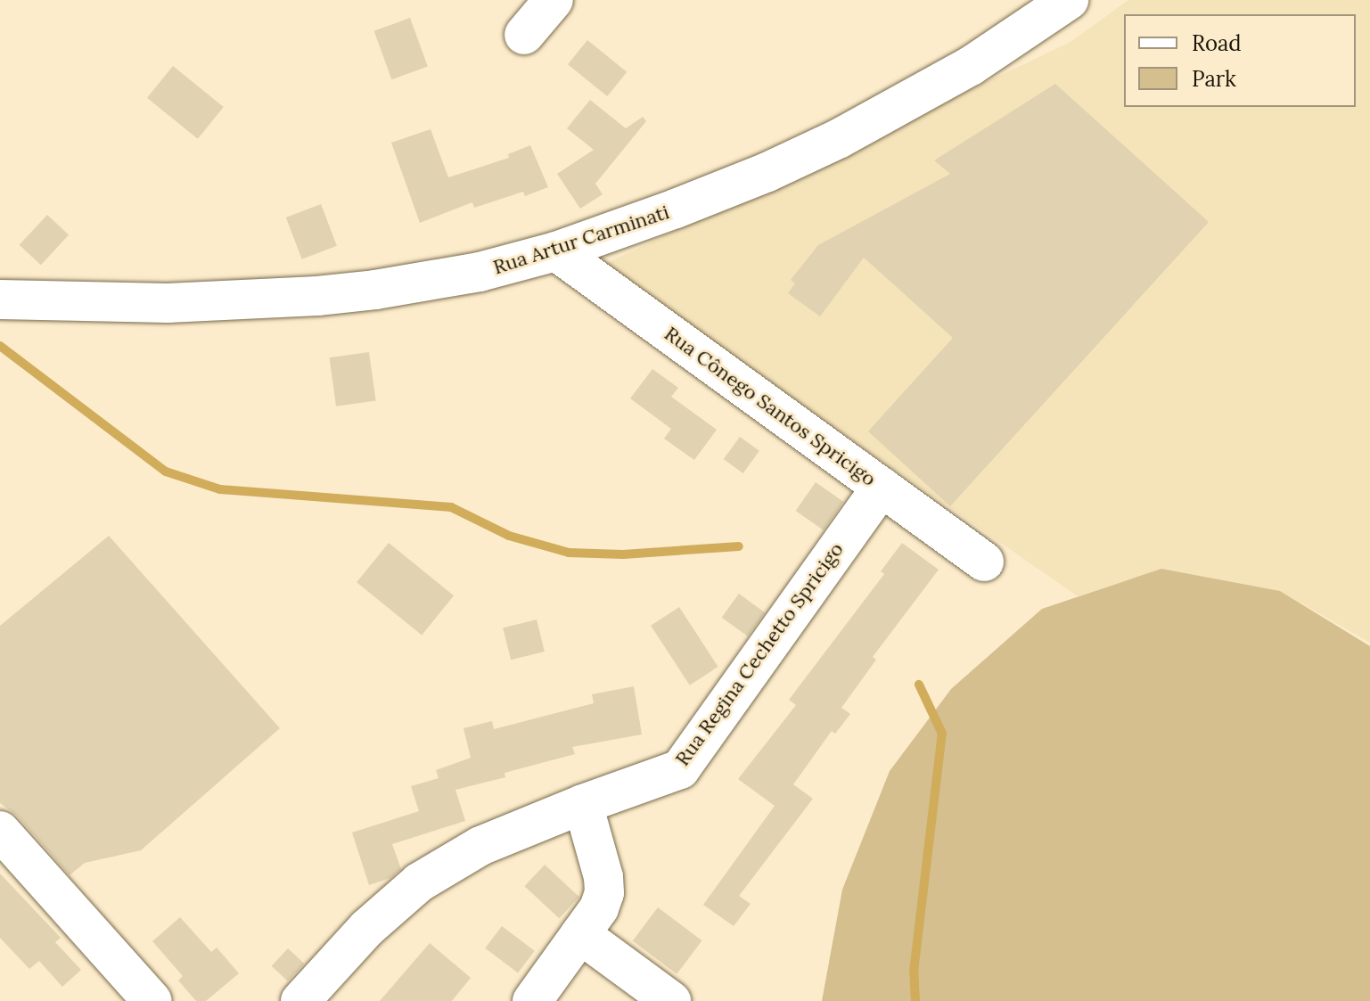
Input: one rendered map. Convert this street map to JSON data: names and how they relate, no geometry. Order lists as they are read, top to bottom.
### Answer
{
  "streets": {
    "street": ["Rua Artur Carminati", "Rua Cônego Santos Spricigo", "Rua Regina Cechetto Spricigo"]
  },
  "crossings": [
    ["Rua Artur Carminati", "Rua Cônego Santos Spricigo"],
    ["Rua Cônego Santos Spricigo", "Rua Regina Cechetto Spricigo"]
  ],
  "legend": ["Road", "Park"]
}
